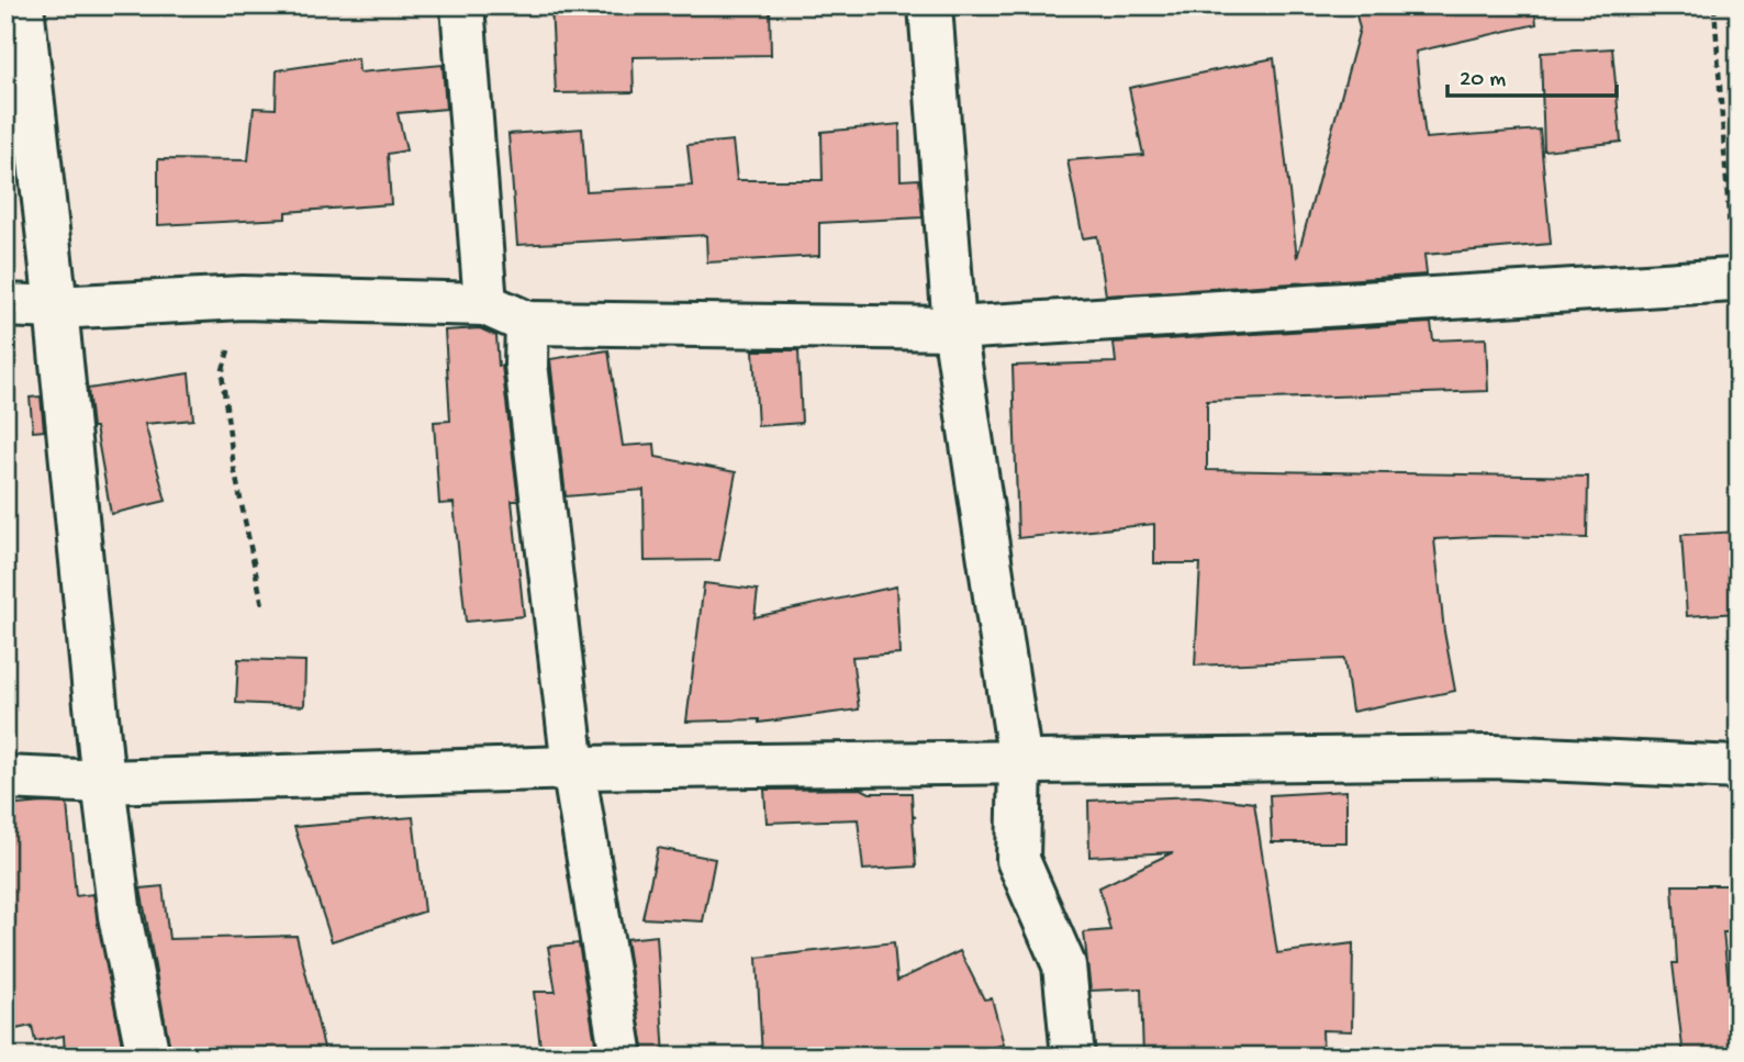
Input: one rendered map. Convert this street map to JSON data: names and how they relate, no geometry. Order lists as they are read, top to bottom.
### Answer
{
  "scale_bar": "20 m"
}
